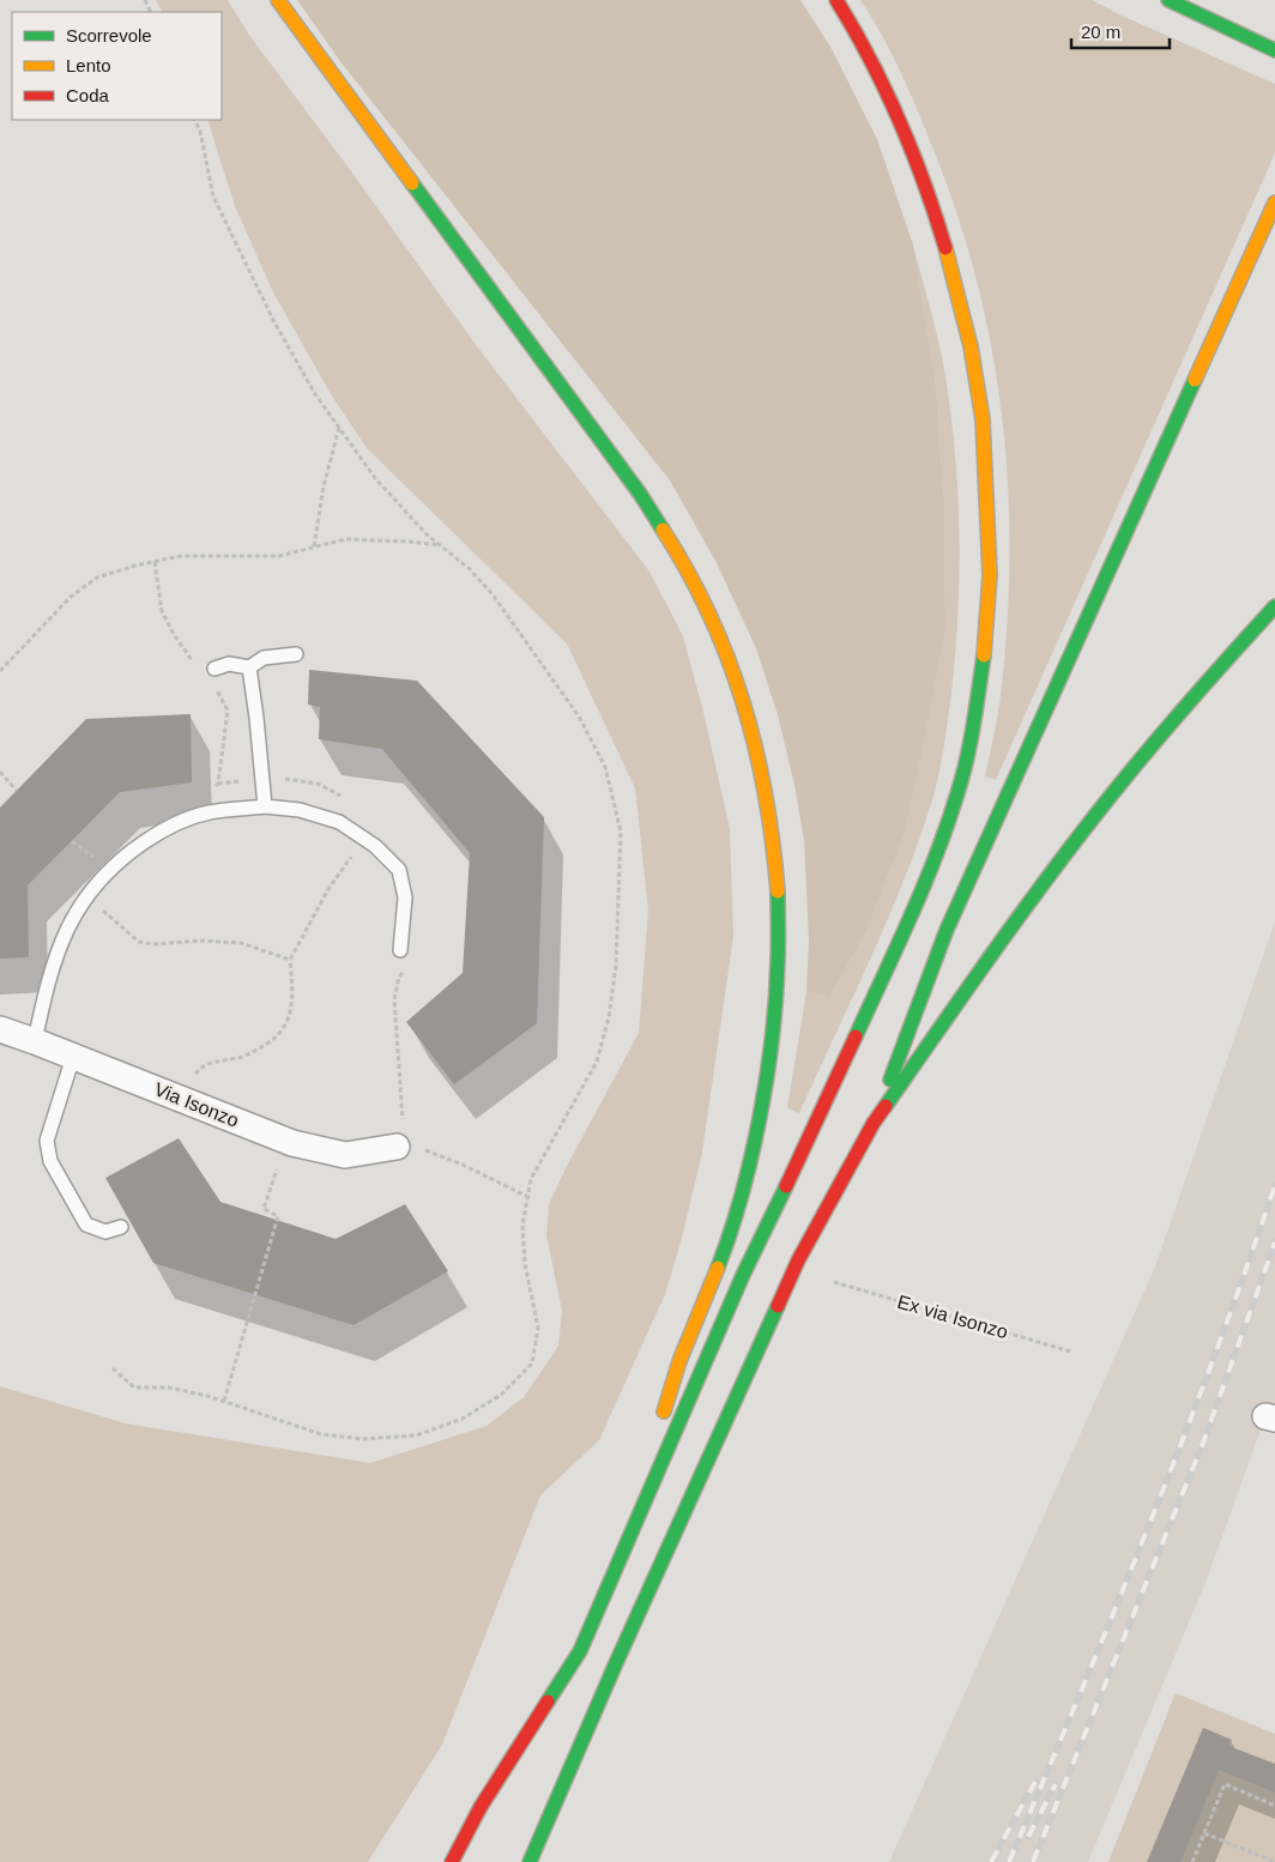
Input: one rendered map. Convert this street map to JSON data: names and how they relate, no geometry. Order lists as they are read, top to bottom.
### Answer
{
  "streets": {
    "street": ["Via Isonzo"],
    "path": ["Ex via Isonzo"]
  },
  "legend": ["Scorrevole", "Lento", "Coda"],
  "scale_bar": "20 m"
}
